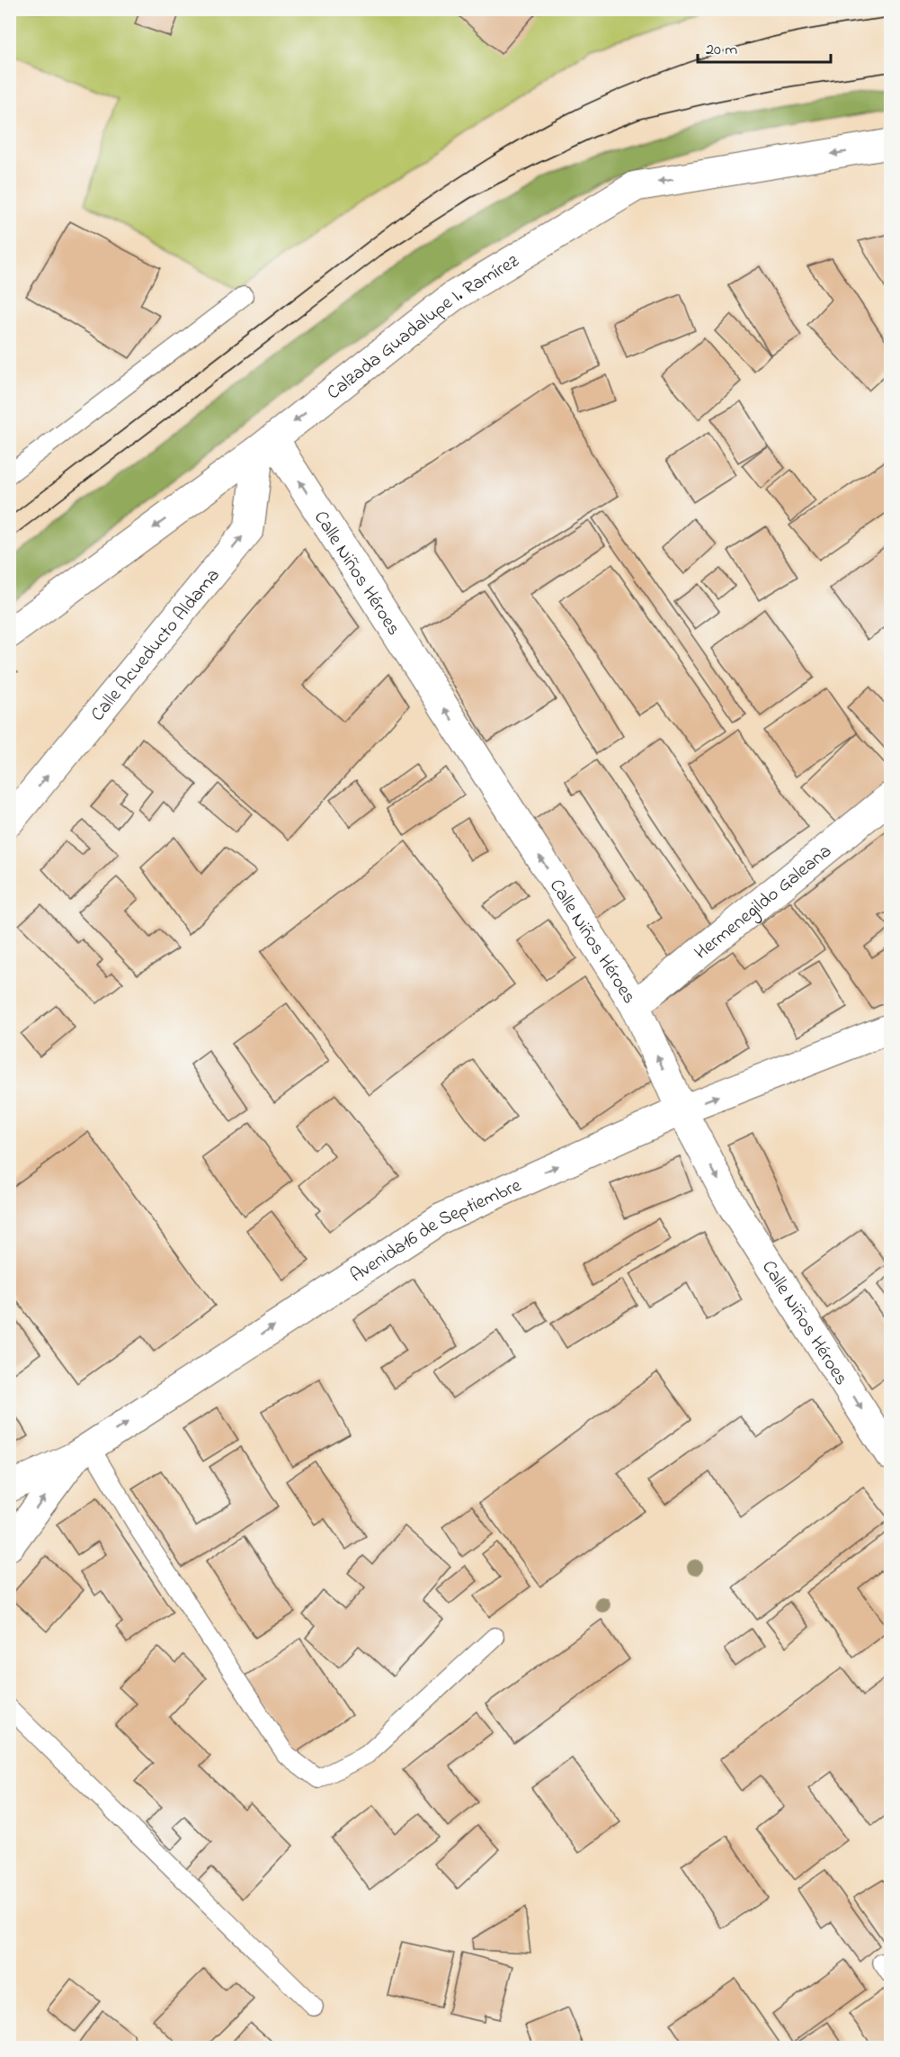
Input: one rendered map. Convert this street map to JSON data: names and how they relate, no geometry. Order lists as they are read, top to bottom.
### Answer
{
  "streets": {
    "street": [
      "Calzada Guadalupe I. Ramírez",
      "Calle Niños Héroes",
      "Calle Acueducto Aldama",
      "Hermenegildo Galeana",
      "Avenida16 de Septiembre"
    ]
  },
  "crossings": [
    ["Calzada Guadalupe I. Ramírez", "Calle Niños Héroes"],
    ["Calzada Guadalupe I. Ramírez", "Calle Acueducto Aldama"],
    ["Calle Niños Héroes", "Calle Acueducto Aldama"],
    ["Calle Niños Héroes", "Hermenegildo Galeana"],
    ["Calle Niños Héroes", "Avenida16 de Septiembre"]
  ],
  "one_way": ["Calzada Guadalupe I. Ramírez", "Calle Acueducto Aldama", "Avenida16 de Septiembre"],
  "scale_bar": "20 m"
}
